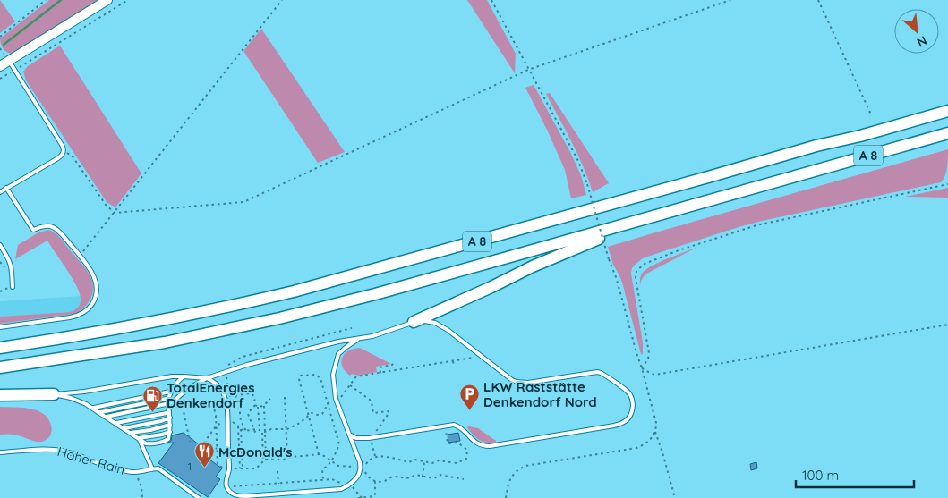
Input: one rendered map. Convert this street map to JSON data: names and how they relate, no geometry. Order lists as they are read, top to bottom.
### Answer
{
  "streets": {
    "highway": ["A 8"],
    "lane": ["Hoher Rain"]
  },
  "places": {
    "parking": ["LKW Raststätte Denkendorf Nord"],
    "fuel station": ["TotalEnergies Denkendorf"],
    "restaurant": ["McDonald's"]
  },
  "house_numbers": ["1"],
  "scale_bar": "100 m",
  "north": "bottom right"
}
